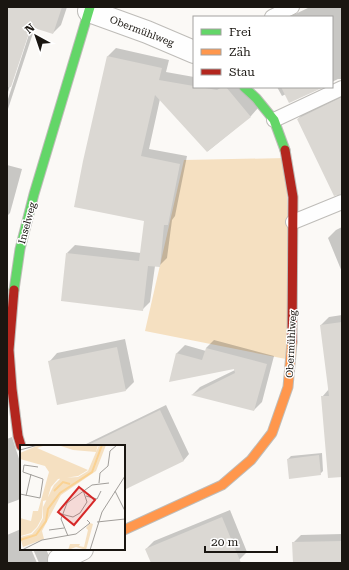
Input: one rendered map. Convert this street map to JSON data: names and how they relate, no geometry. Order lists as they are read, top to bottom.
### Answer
{
  "streets": {
    "street": ["Obermühlweg", "Inselweg"]
  },
  "crossings": [
    ["Obermühlweg", "Inselweg"]
  ],
  "legend": ["Frei", "Zäh", "Stau"],
  "scale_bar": "20 m",
  "north": "top left"
}
